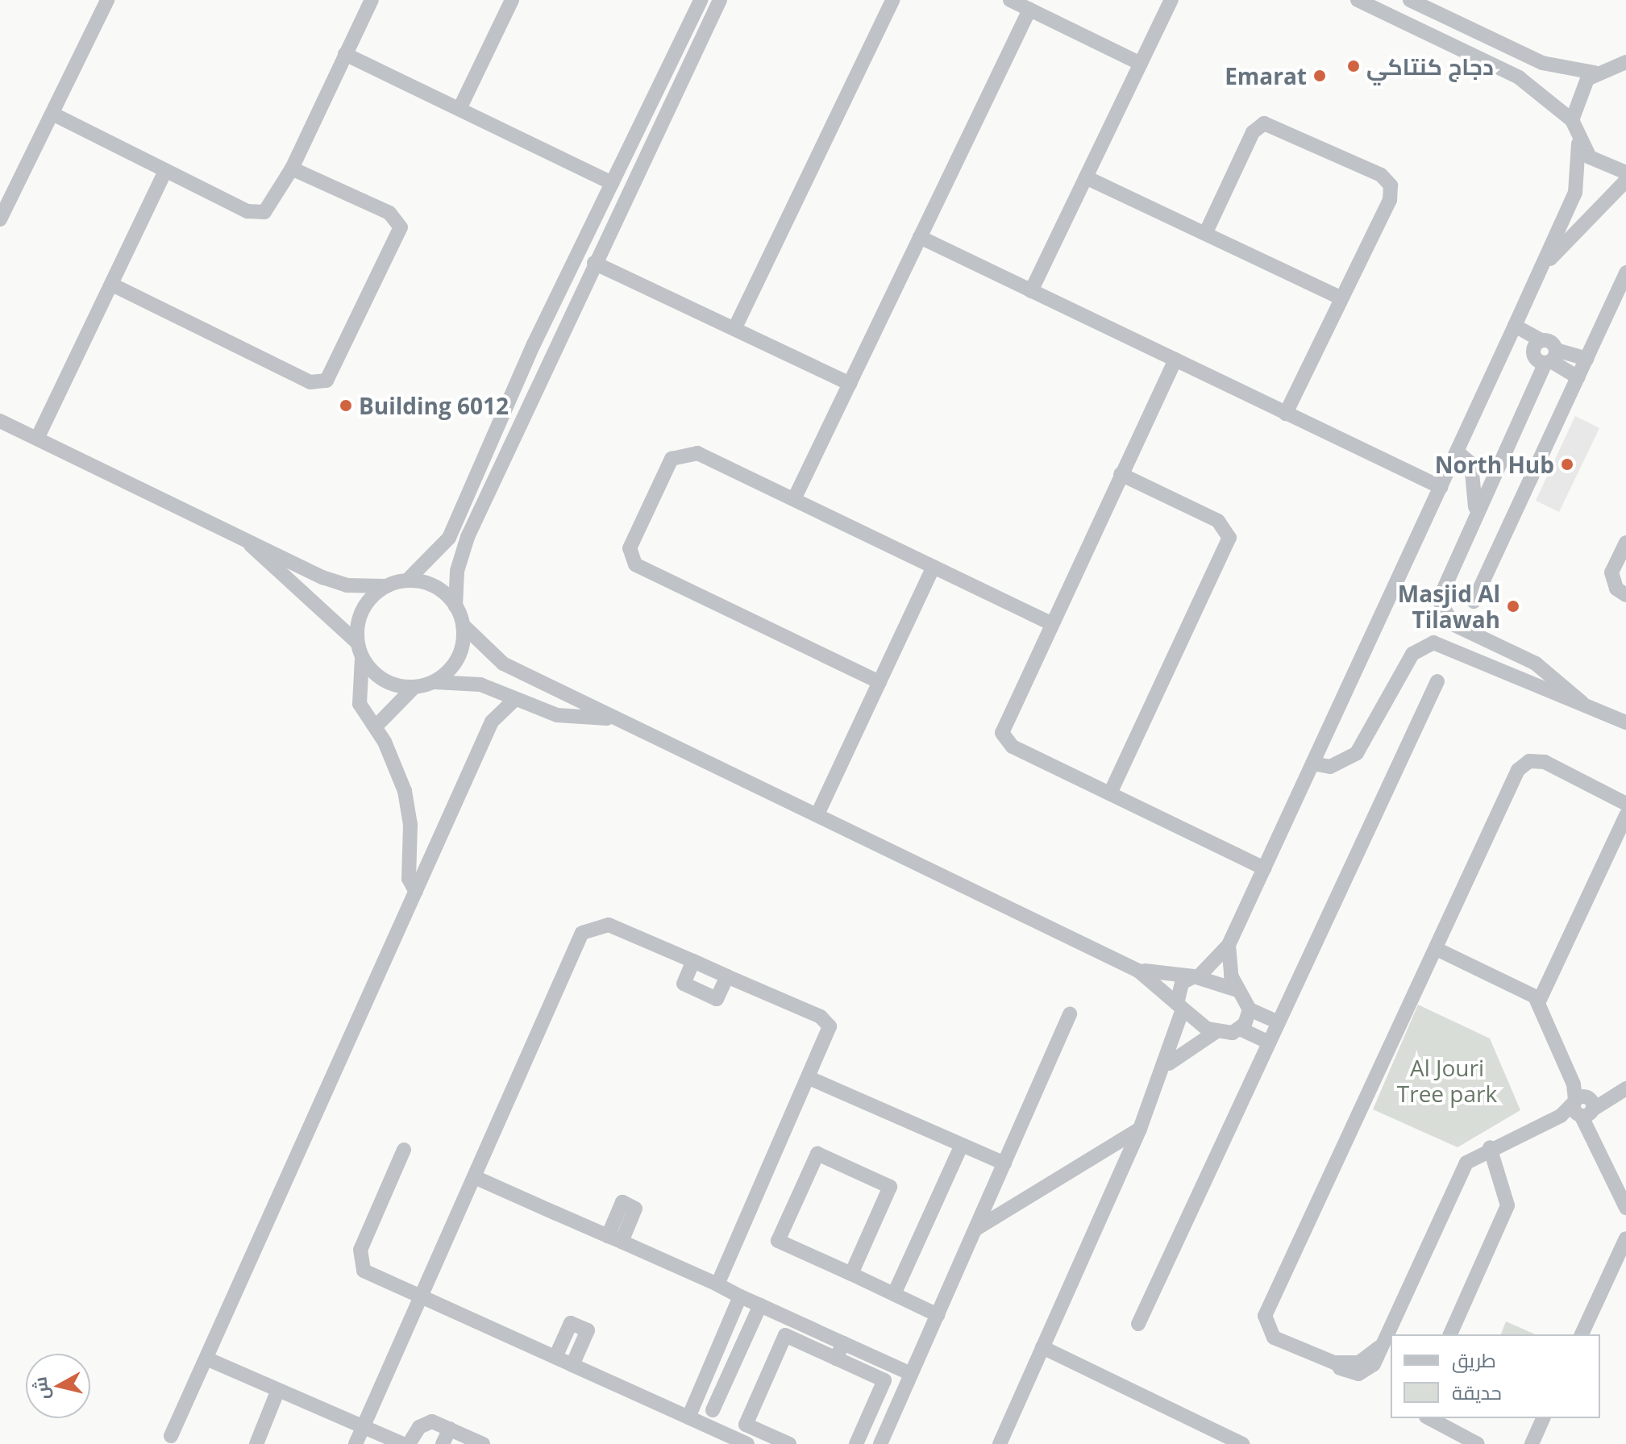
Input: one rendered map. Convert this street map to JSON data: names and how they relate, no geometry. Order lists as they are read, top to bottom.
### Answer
{
  "parks": ["Al Jouri Tree park"],
  "places": [
    "دجاج كنتاكي",
    "Emarat",
    "Building 6012",
    "North Hub",
    "Masjid Al Tilawah"
  ],
  "legend": ["طريق", "حديقة"],
  "north": "left"
}
